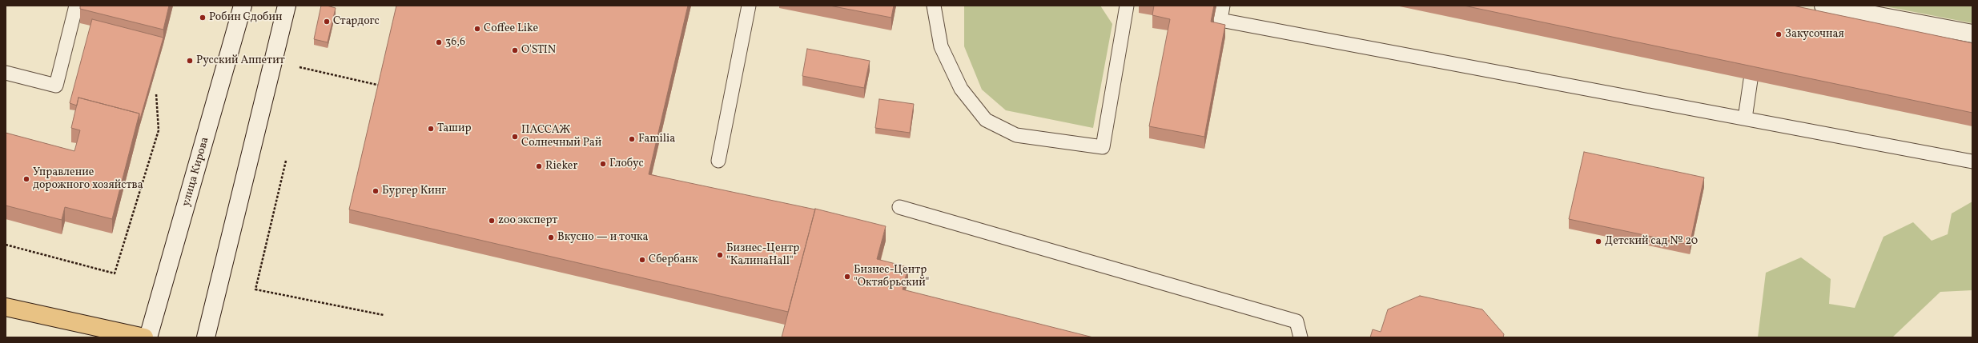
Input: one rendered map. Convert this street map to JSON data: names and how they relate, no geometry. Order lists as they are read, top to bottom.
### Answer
{
  "streets": {
    "main road": ["улица Кирова"]
  },
  "places": [
    "Робин Сдобин",
    "Стардогс",
    "Coffee Like",
    "Закусочная",
    "36,6",
    "O'STIN",
    "Русский Аппетит",
    "Ташир",
    "ПАССАЖ Солнечный Рай",
    "Familia",
    "Глобус",
    "Rieker",
    "Управление дорожного хозяйства",
    "Бургер Кинг",
    "zoo эксперт",
    "Вкусно — и точка",
    "Детский сад № 20",
    "Бизнес-Центр \"КалинаHall\"",
    "Сбербанк",
    "Бизнес-Центр \"Октябрьский\""
  ]
}
